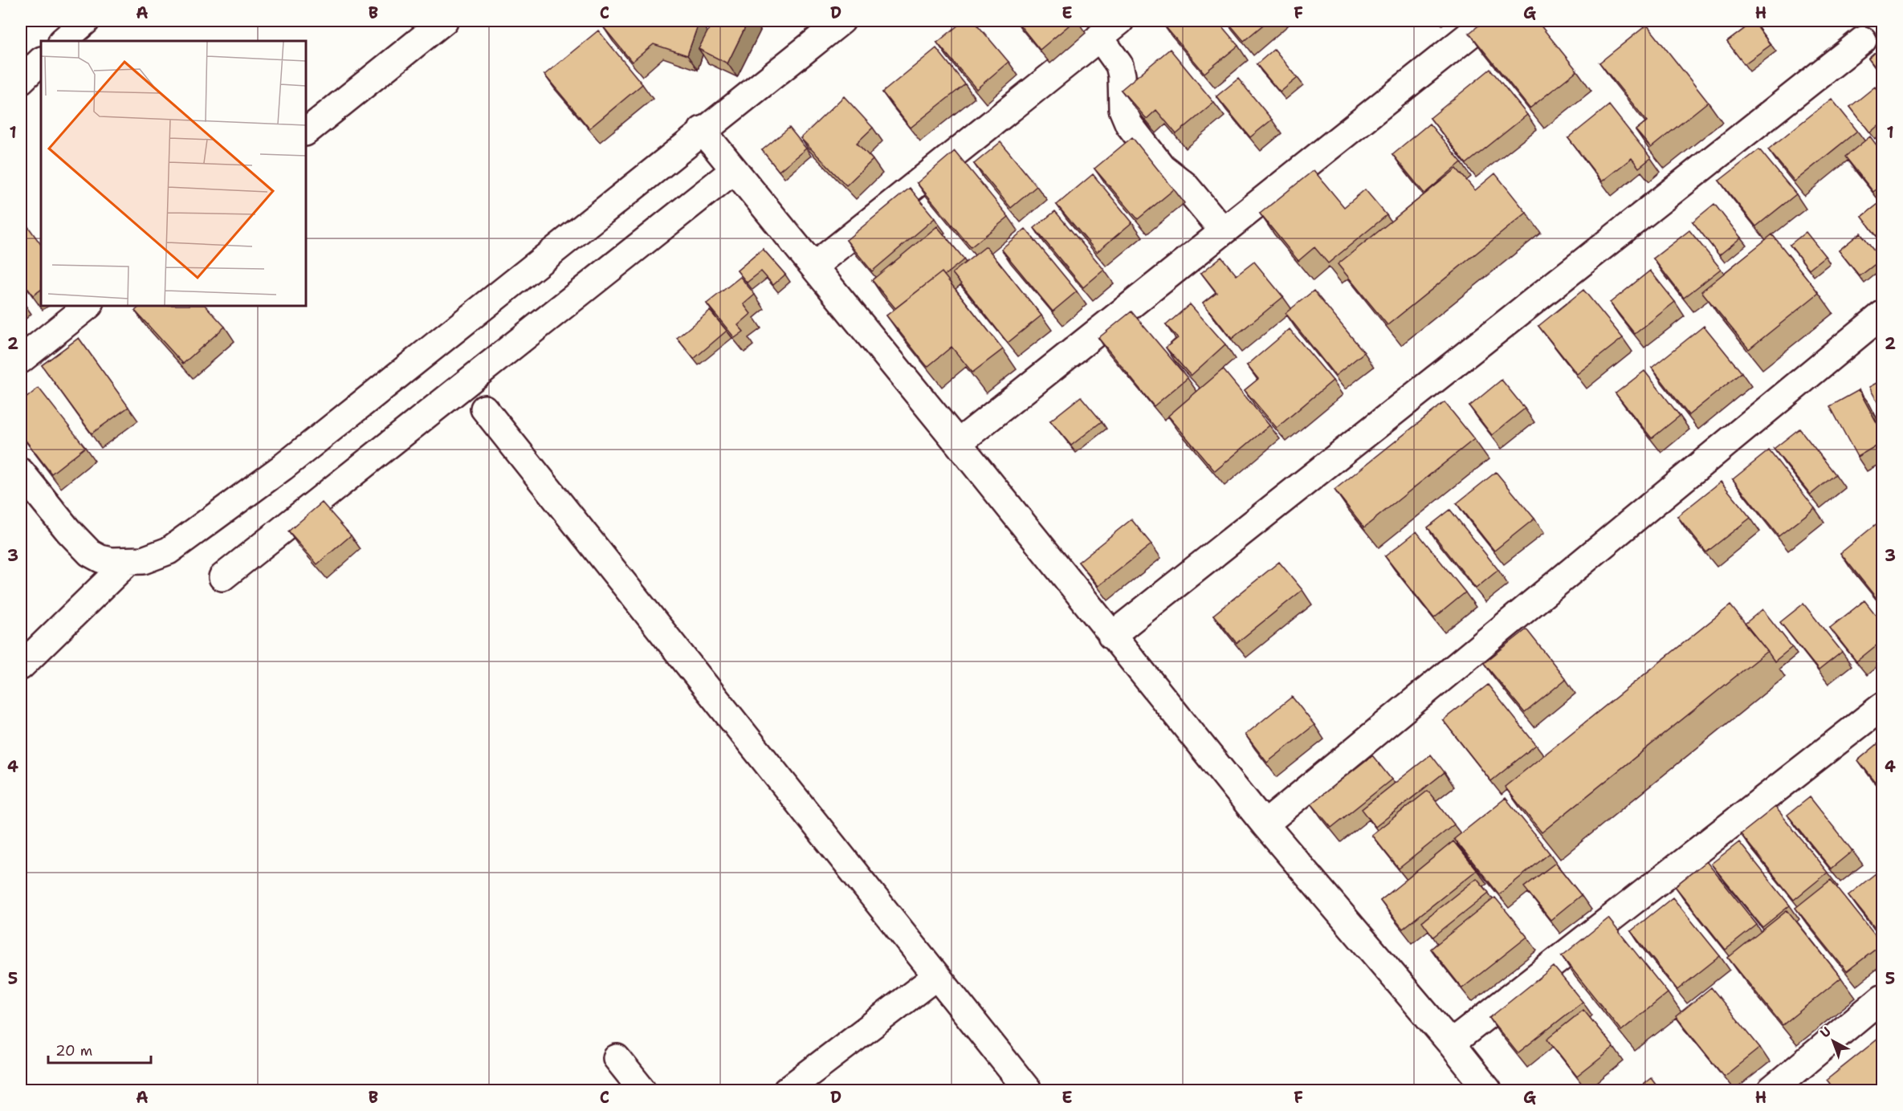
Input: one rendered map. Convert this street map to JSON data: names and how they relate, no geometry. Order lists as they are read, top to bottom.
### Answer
{
  "scale_bar": "20 m",
  "north": "top left",
  "grid": {
    "columns": [
      "A",
      "B",
      "C",
      "D",
      "E",
      "F",
      "G",
      "H"
    ],
    "rows": [
      "1",
      "2",
      "3",
      "4",
      "5"
    ]
  }
}
